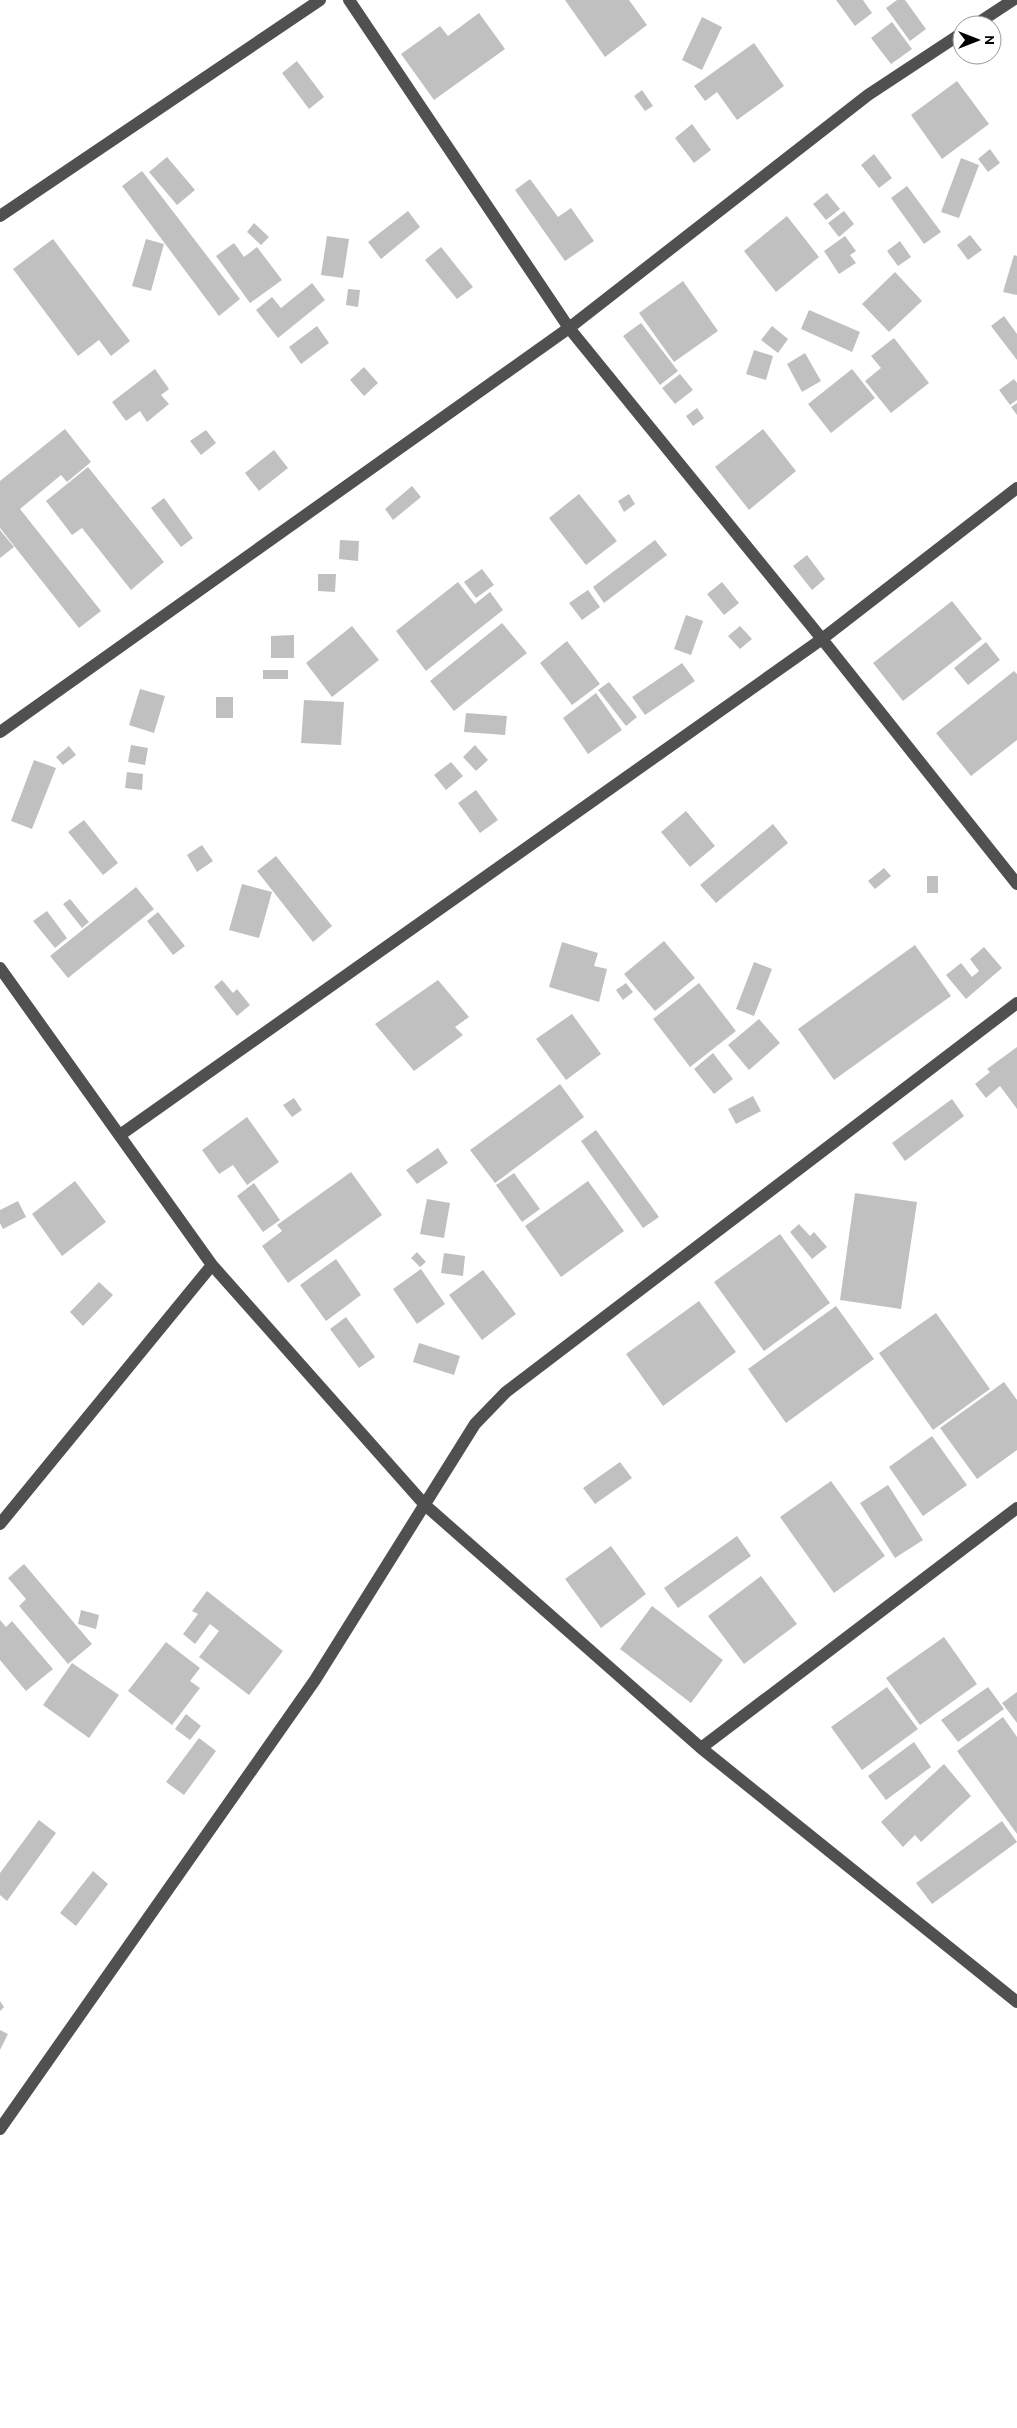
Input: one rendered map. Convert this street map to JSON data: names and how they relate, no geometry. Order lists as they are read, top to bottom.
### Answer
{
  "north": "right"
}
